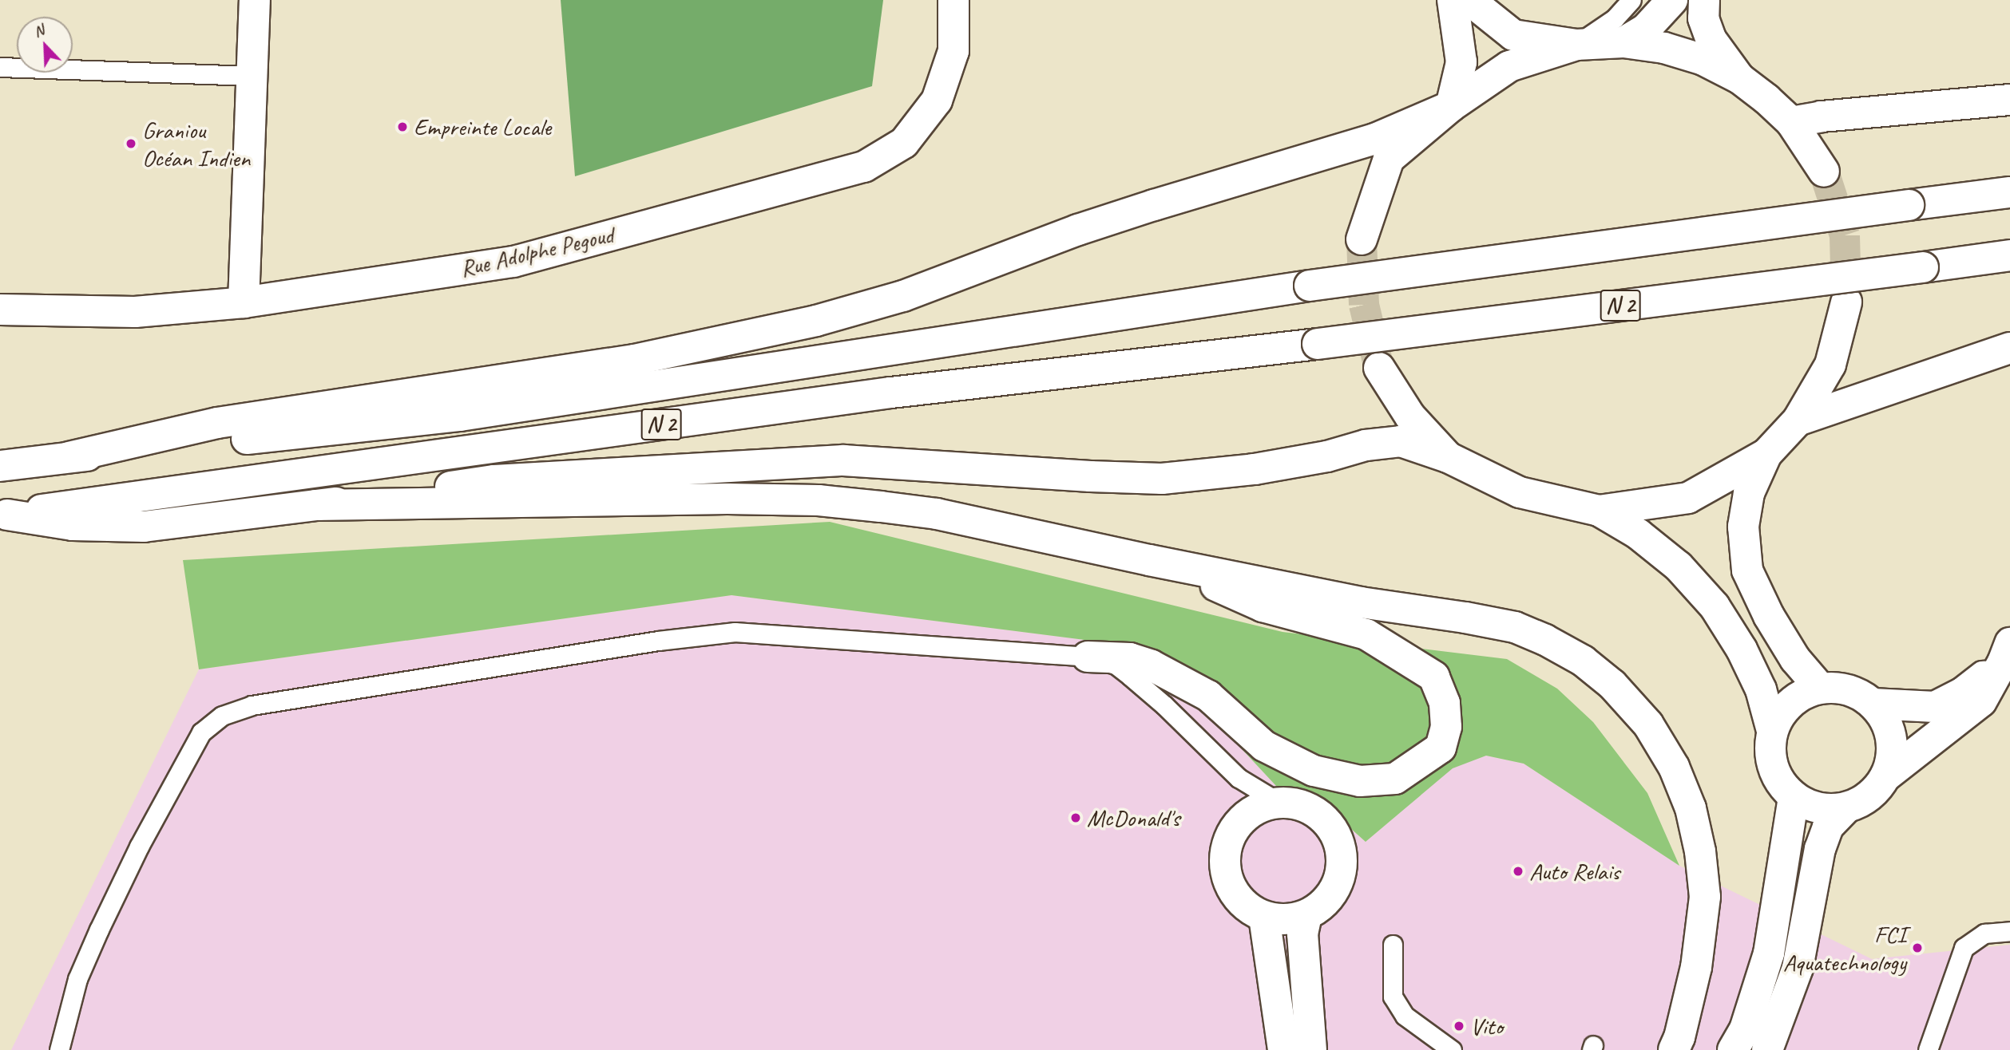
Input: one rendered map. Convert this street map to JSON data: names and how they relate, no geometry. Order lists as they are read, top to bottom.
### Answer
{
  "streets": {
    "main road": ["Rue Adolphe Pegoud", "N 2"]
  },
  "places": [
    "Empreinte Locale",
    "Graniou Océan Indien",
    "McDonald's",
    "Auto Relais",
    "FCI Aquatechnology",
    "Vito"
  ],
  "north": "top left"
}
